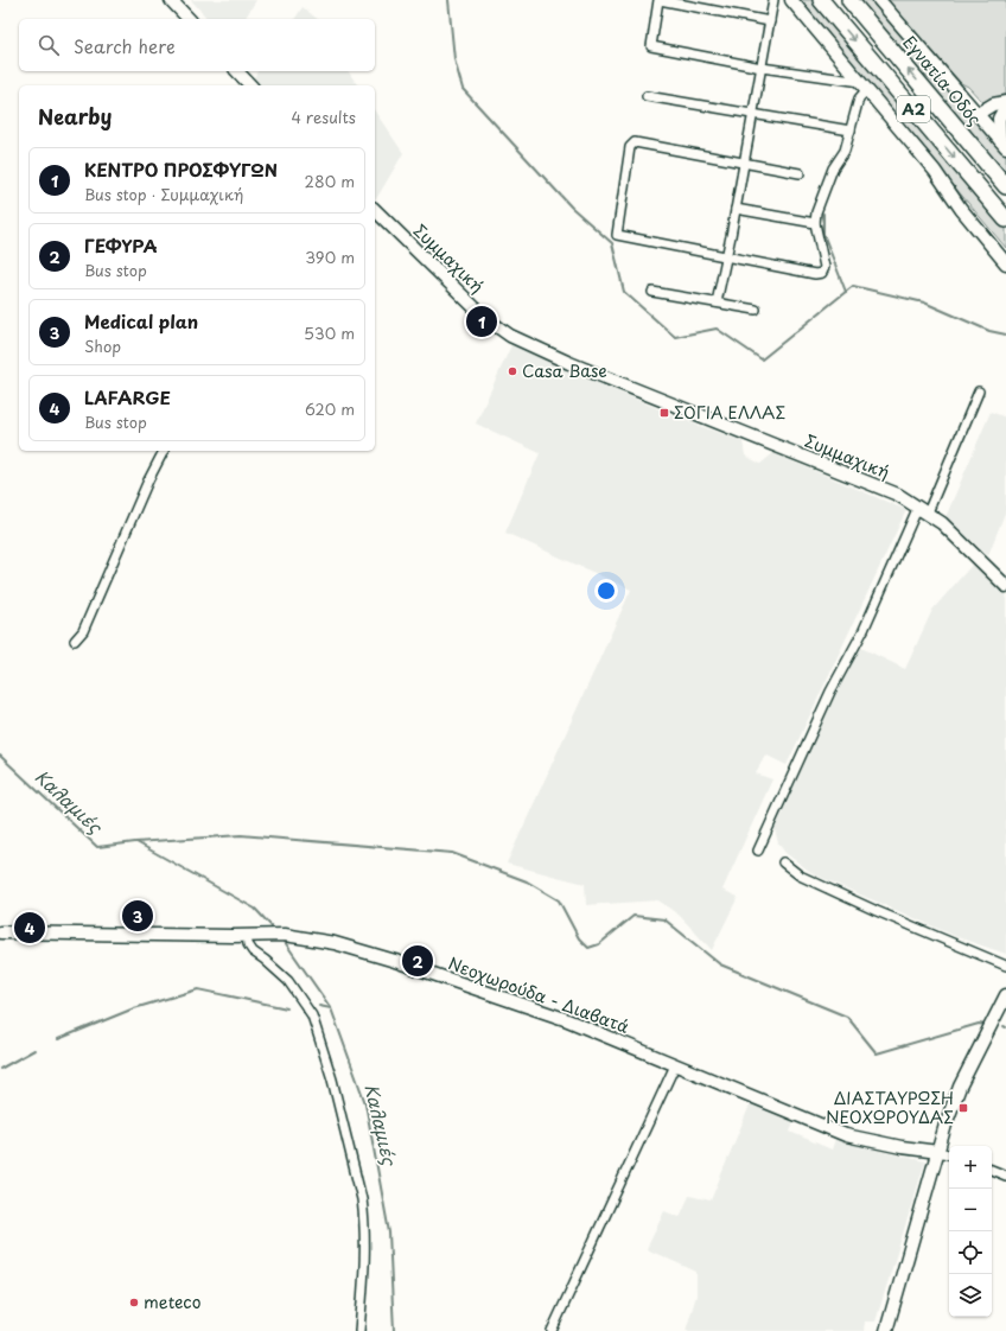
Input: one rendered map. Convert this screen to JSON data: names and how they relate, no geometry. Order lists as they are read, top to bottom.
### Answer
{
  "streets": {
    "highway": ["Εγνατία Οδός", "Α2"],
    "street": ["Συμμαχική", "Νεοχωρούδα - Διαβατά"]
  },
  "water": ["Καλαμιές"],
  "places": {
    "other": ["Casa Base", "meteco"],
    "transit": ["ΣΟΓΙΑ ΕΛΛΑΣ", "ΔΙΑΣΤΑΥΡΩΣΗ ΝΕΟΧΩΡΟΥΔΑΣ"]
  },
  "page": {
    "search": "Search here",
    "heading": ["Nearby", "4 results"],
    "list": [
      {
        "mark": "1",
        "name": "ΚΕΝΤΡΟ ΠΡΟΣΦΥΓΩΝ",
        "note": "Bus stop · Συμμαχική",
        "value": "280 m"
      },
      {
        "mark": "2",
        "name": "ΓΕΦΥΡΑ",
        "note": "Bus stop",
        "value": "390 m"
      },
      {
        "mark": "3",
        "name": "Medical plan",
        "note": "Shop",
        "value": "530 m"
      },
      {
        "mark": "4",
        "name": "LAFARGE",
        "note": "Bus stop",
        "value": "620 m"
      }
    ],
    "pins": [
      "1",
      "3",
      "4",
      "2"
    ],
    "map_buttons": ["+", "−"]
  }
}
